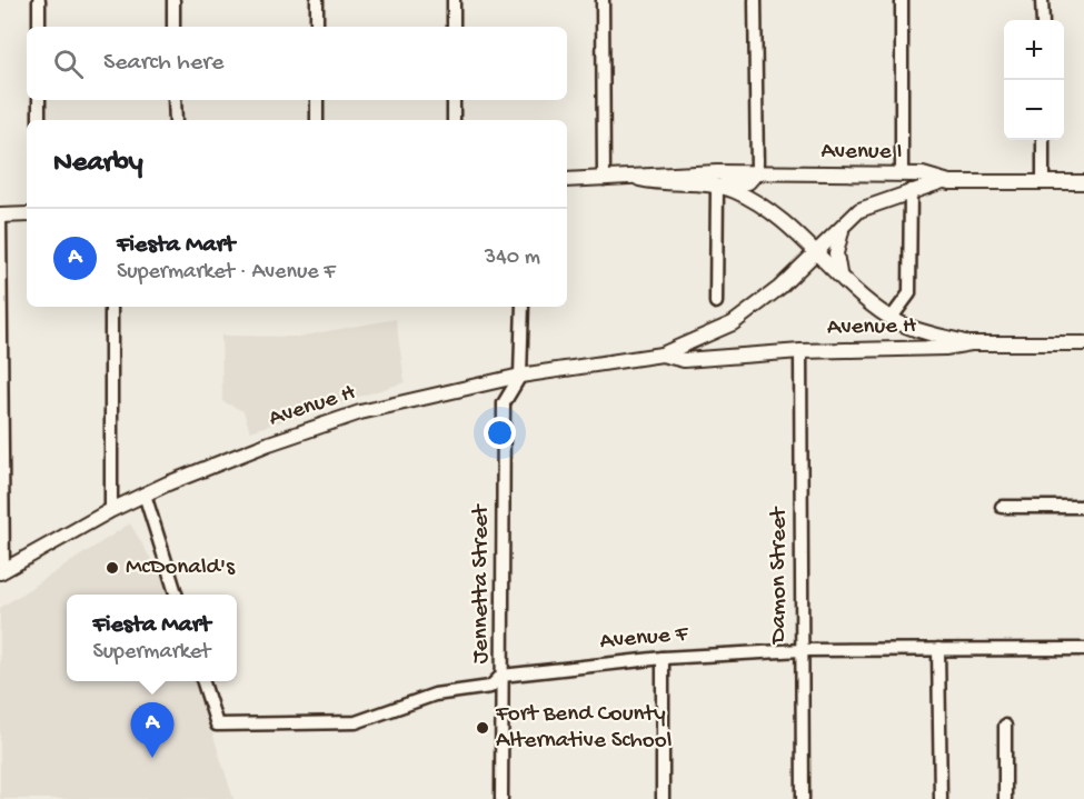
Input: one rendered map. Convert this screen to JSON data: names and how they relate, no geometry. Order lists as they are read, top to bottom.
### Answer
{
  "streets": {
    "main road": ["Avenue I", "Avenue H"],
    "street": ["Damon Street", "Jennetta Street", "Avenue F"]
  },
  "crossings": [
    ["Avenue I", "Avenue H"],
    ["Avenue H", "Damon Street"],
    ["Avenue H", "Jennetta Street"],
    ["Damon Street", "Avenue F"],
    ["Jennetta Street", "Avenue F"]
  ],
  "places": ["McDonald's", "Fort Bend County Alternative School"],
  "page": {
    "map_buttons": ["+", "−"],
    "search": "Search here",
    "heading": "Nearby",
    "list": [
      {
        "mark": "A",
        "name": "Fiesta Mart",
        "note": "Supermarket · Avenue F",
        "value": "340 m"
      }
    ],
    "popup": ["Fiesta Mart", "Supermarket"],
    "pins": "A"
  }
}
